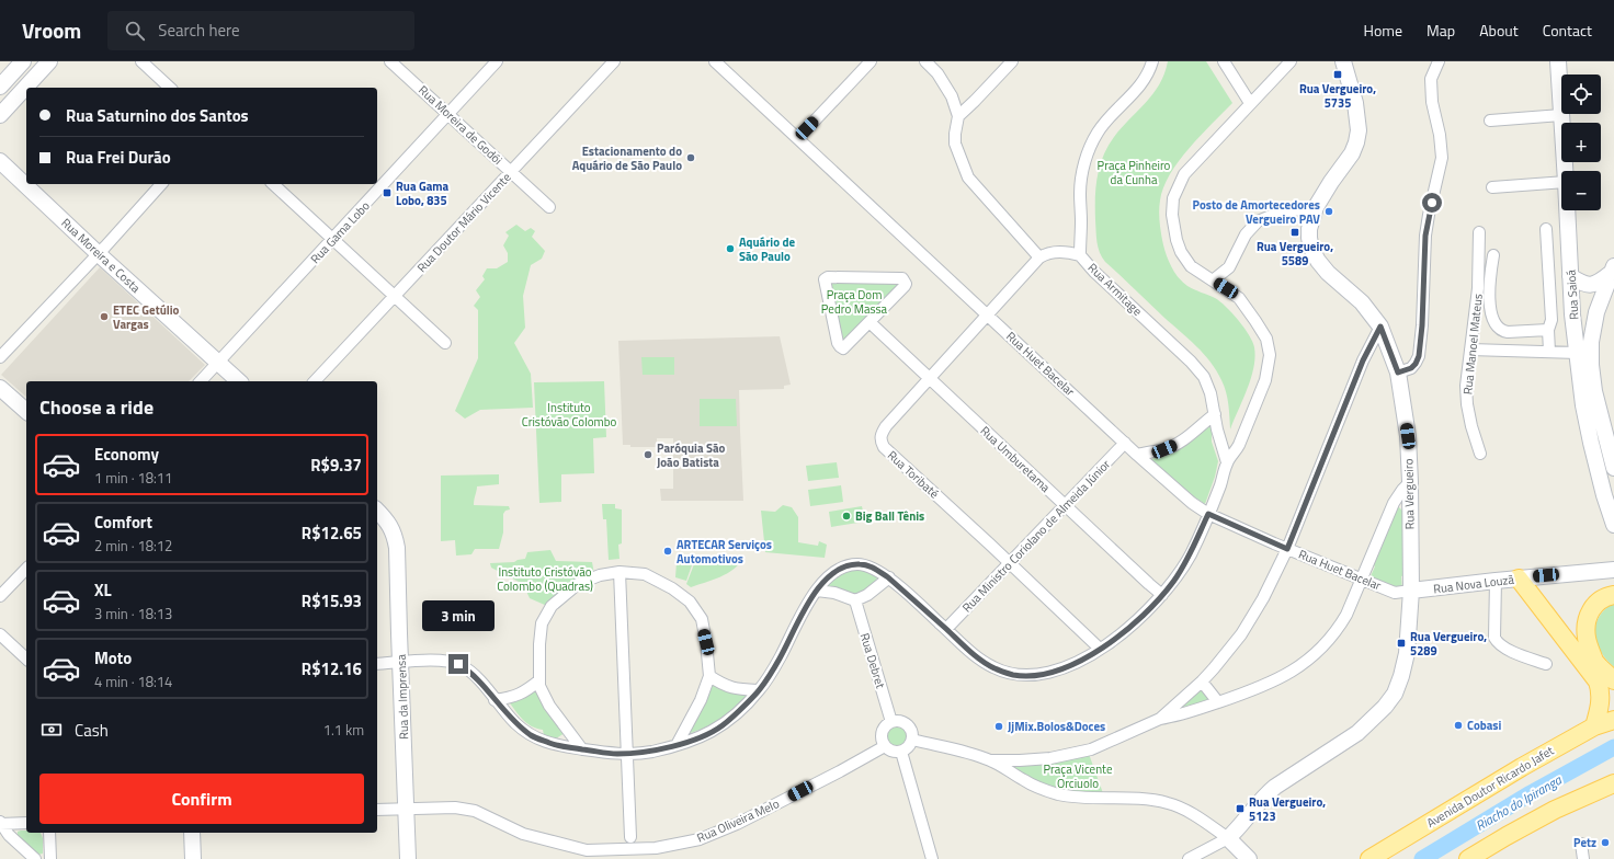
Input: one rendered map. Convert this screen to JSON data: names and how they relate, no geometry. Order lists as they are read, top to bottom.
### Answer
{
  "streets": {
    "main road": ["Avenida Doutor Ricardo Jafet"],
    "street": [
      "Rua Moreira de Godói",
      "Rua Doutor Mário Vicente",
      "Rua Gama Lobo",
      "Rua Moreira e Costa",
      "Rua Armitage",
      "Rua Saioá",
      "Rua Manoel Mateus",
      "Rua Huet Bacelar",
      "Rua Umburetama",
      "Rua Toribaté",
      "Rua Vergueiro",
      "Rua Ministro Coriolano de Almeida Júnior",
      "Rua Nova Louzã",
      "Rua Debret",
      "Rua da Imprensa",
      "Rua Oliveira Melo"
    ]
  },
  "crossings": [
    ["Rua Moreira de Godói", "Rua Doutor Mário Vicente"],
    ["Rua Moreira de Godói", "Rua Gama Lobo"],
    ["Rua Gama Lobo", "Rua Moreira e Costa"],
    ["Rua Huet Bacelar", "Rua Toribaté"],
    ["Rua Huet Bacelar", "Rua Vergueiro"],
    ["Rua Huet Bacelar", "Rua Ministro Coriolano de Almeida Júnior"],
    ["Rua Huet Bacelar", "Rua Nova Louzã"],
    ["Rua Umburetama", "Rua Toribaté"],
    ["Rua Umburetama", "Rua Ministro Coriolano de Almeida Júnior"],
    ["Rua Toribaté", "Rua Ministro Coriolano de Almeida Júnior"],
    ["Rua Vergueiro", "Rua Nova Louzã"],
    ["Rua Debret", "Rua Oliveira Melo"],
    ["Rua da Imprensa", "Rua Oliveira Melo"]
  ],
  "water": ["Riacho do Ipiranga"],
  "parks": [
    "Praça Pinheiro da Cunha",
    "Praça Dom Pedro Massa",
    "Instituto Cristóvão Colombo",
    "Instituto Cristóvão Colombo (Quadras)",
    "Praça Vicente Orciuolo"
  ],
  "places": {
    "transit": [
      "Rua Vergueiro, 5735",
      "Rua Gama Lobo, 835",
      "Rua Vergueiro, 5589",
      "Rua Vergueiro, 5289",
      "Rua Vergueiro, 5123"
    ],
    "other": [
      "Estacionamento do Aquário de São Paulo",
      "Posto de Amortecedores Vergueiro PAV",
      "Aquário de São Paulo",
      "ETEC Getúlio Vargas",
      "Paróquia São João Batista",
      "Big Ball Tênis",
      "ARTECAR Serviços Automotivos",
      "Cobasi",
      "JjMix.Bolos&Doces",
      "Petz"
    ]
  },
  "page": {
    "header": "Vroom",
    "search": "Search here",
    "nav": [
      "Home",
      "Map",
      "About",
      "Contact"
    ],
    "map_buttons": ["+", "−"],
    "banner": ["Rua Saturnino dos Santos", "Rua Frei Durão"],
    "heading": "Choose a ride",
    "list": [
      {
        "name": "Economy",
        "note": "1 min · 18:11",
        "value": "R$9.37"
      },
      {
        "name": "Comfort",
        "note": "2 min · 18:12",
        "value": "R$12.65"
      },
      {
        "name": "XL",
        "note": "3 min · 18:13",
        "value": "R$15.93"
      },
      {
        "name": "Moto",
        "note": "4 min · 18:14",
        "value": "R$12.16"
      }
    ],
    "bubble": "3 min",
    "pay": ["Cash", "1.1 km"],
    "buttons": "Confirm"
  }
}
